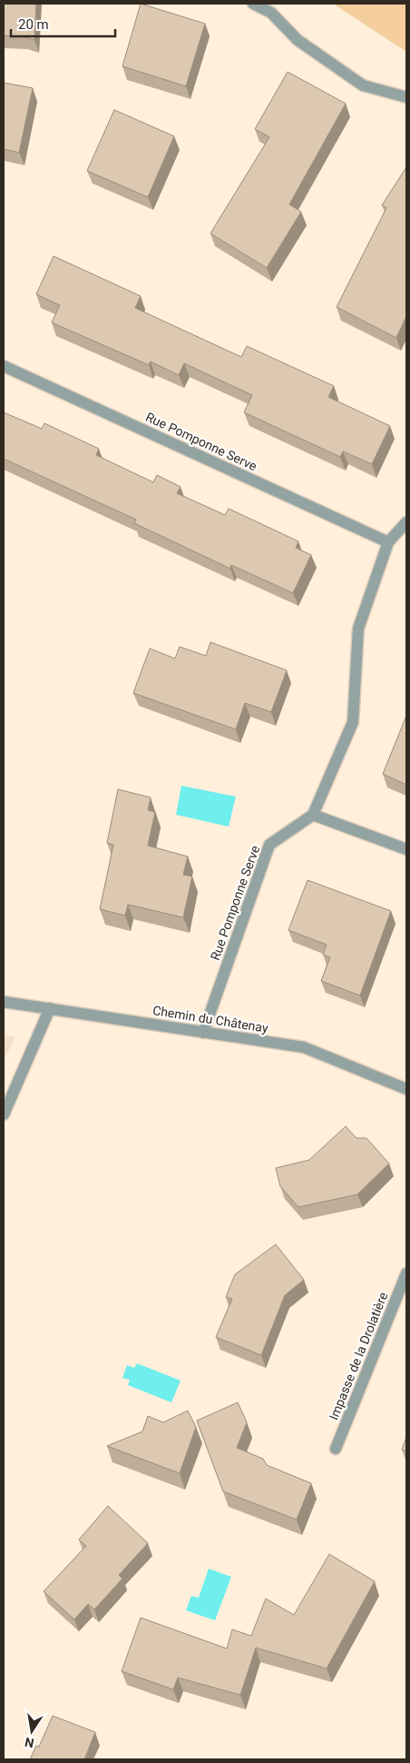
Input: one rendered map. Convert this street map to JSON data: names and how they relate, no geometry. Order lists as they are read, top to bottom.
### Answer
{
  "streets": {
    "street": ["Rue Pomponne Serve", "Chemin du Châtenay", "Impasse de la Drolatière"]
  },
  "crossings": [
    ["Rue Pomponne Serve", "Chemin du Châtenay"]
  ],
  "scale_bar": "20 m",
  "north": "bottom"
}
